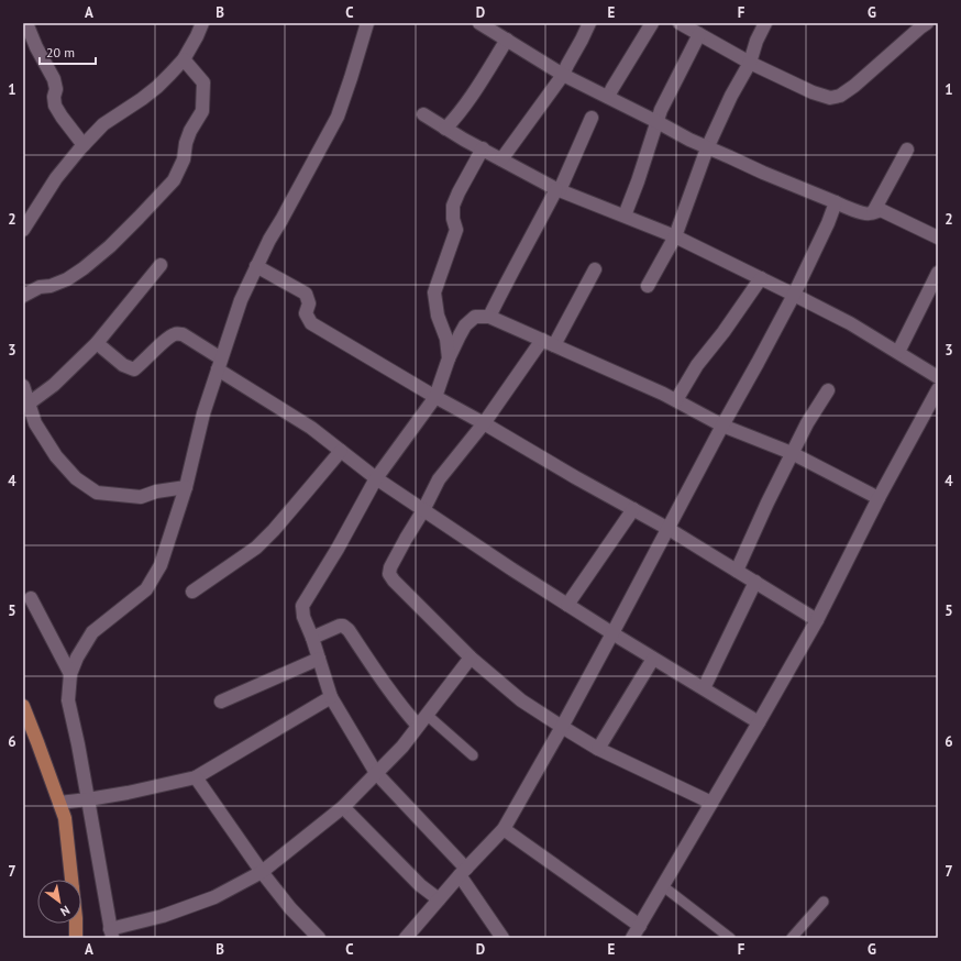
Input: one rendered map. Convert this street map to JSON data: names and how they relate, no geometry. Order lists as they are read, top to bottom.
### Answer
{
  "scale_bar": "20 m",
  "north": "bottom right",
  "grid": {
    "columns": [
      "A",
      "B",
      "C",
      "D",
      "E",
      "F",
      "G"
    ],
    "rows": [
      "1",
      "2",
      "3",
      "4",
      "5",
      "6",
      "7"
    ]
  }
}
